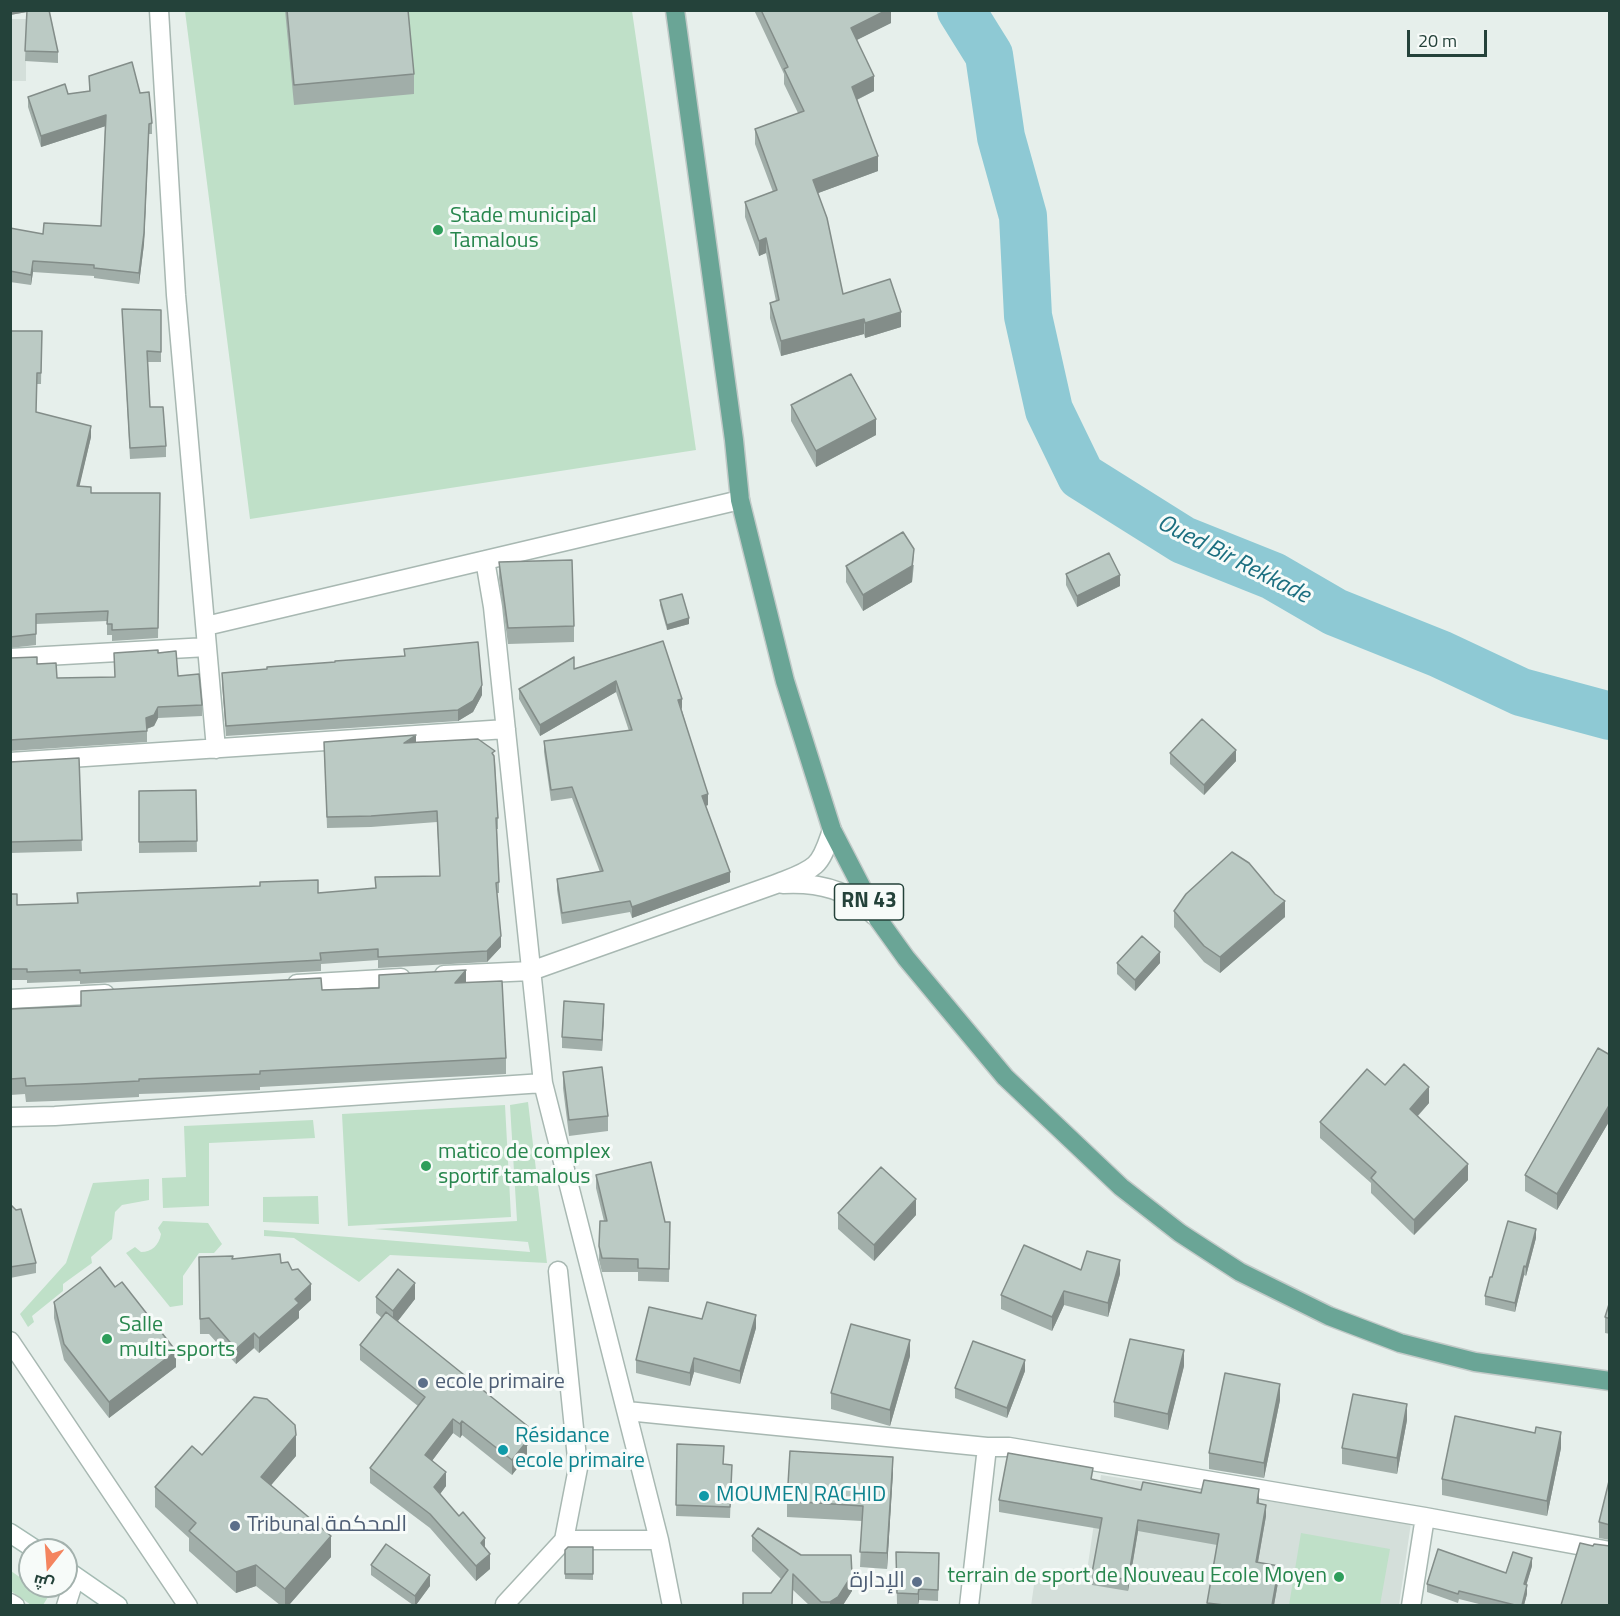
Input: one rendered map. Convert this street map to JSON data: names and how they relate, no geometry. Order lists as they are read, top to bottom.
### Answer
{
  "streets": {
    "main road": ["RN 43"]
  },
  "water": ["Oued Bir Rekkade"],
  "places": [
    "Stade municipal Tamalous",
    "matico de complex sportif tamalous",
    "Salle multi-sports",
    "ecole primaire",
    "Résidance ecole primaire",
    "MOUMEN RACHID",
    "Tribunal المحكمة",
    "terrain de sport de Nouveau Ecole Moyen",
    "الإدارة"
  ],
  "scale_bar": "20 m",
  "north": "bottom"
}
